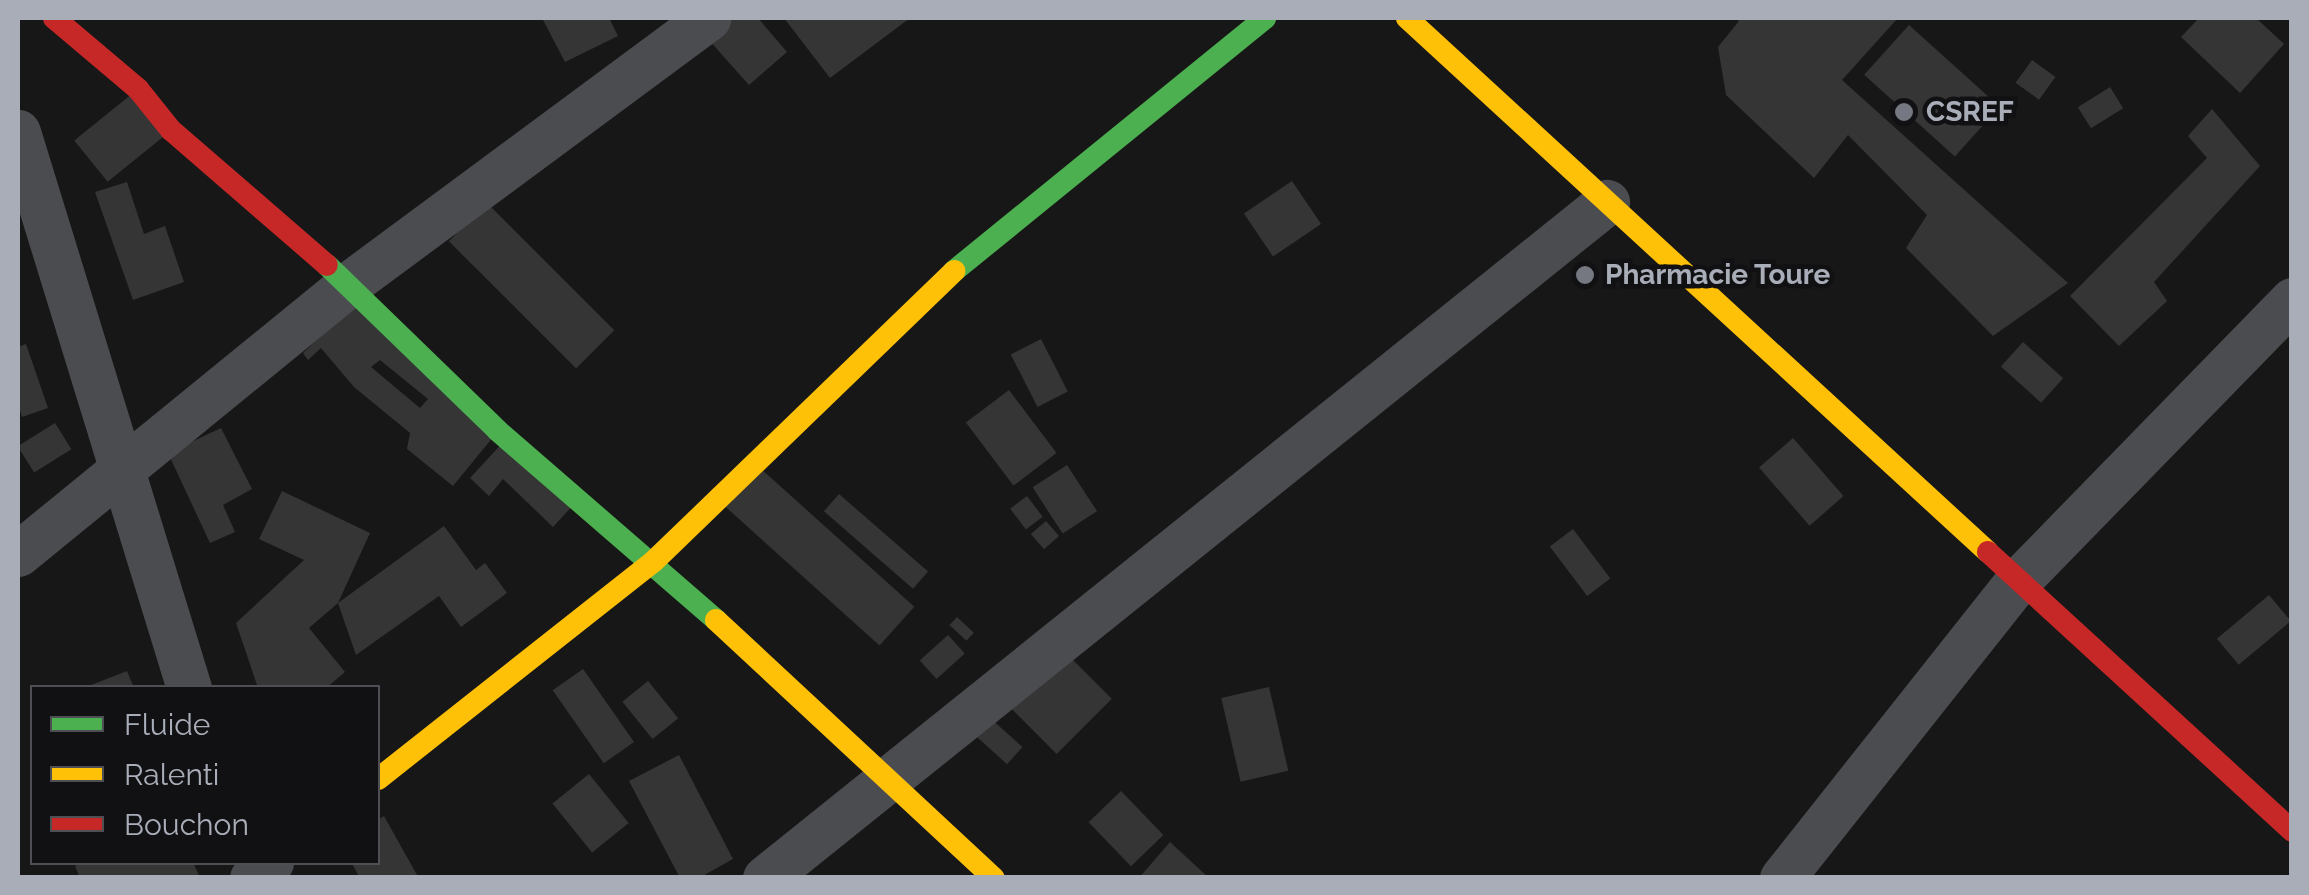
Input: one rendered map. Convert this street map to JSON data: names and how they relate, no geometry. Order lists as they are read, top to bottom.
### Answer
{
  "places": ["CSREF", "Pharmacie Toure"],
  "legend": ["Fluide", "Ralenti", "Bouchon"]
}
